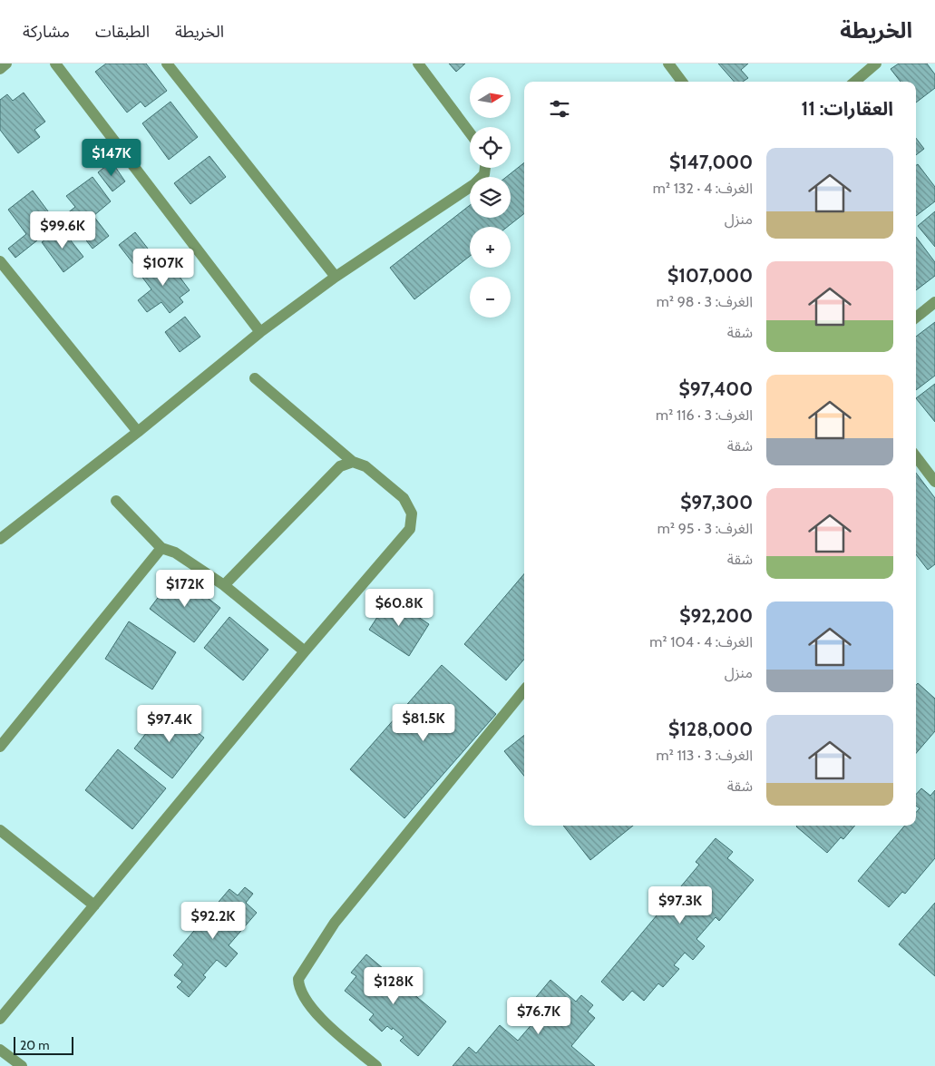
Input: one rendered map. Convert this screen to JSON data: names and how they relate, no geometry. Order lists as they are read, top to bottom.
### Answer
{
  "scale_bar": "20 m",
  "north": "right",
  "page": {
    "header": "الخريطة",
    "nav": ["الخريطة", "الطبقات", "مشاركة"],
    "map_buttons": ["+", "−"],
    "heading": "العقارات: 11",
    "list": [
      {
        "name": "$147,000",
        "note": "الغرف: 4 · 132 m² · منزل"
      },
      {
        "name": "$107,000",
        "note": "الغرف: 3 · 98 m² · شقة"
      },
      {
        "name": "$97,400",
        "note": "الغرف: 3 · 116 m² · شقة"
      },
      {
        "name": "$97,300",
        "note": "الغرف: 3 · 95 m² · شقة"
      },
      {
        "name": "$92,200",
        "note": "الغرف: 4 · 104 m² · منزل"
      },
      {
        "name": "$128,000",
        "note": "الغرف: 3 · 113 m² · شقة"
      }
    ],
    "price": [
      "$147K",
      "$99.6K",
      "$107K",
      "$172K",
      "$60.8K",
      "$81.5K",
      "$97.4K",
      "$97.3K",
      "$92.2K",
      "$128K",
      "$76.7K"
    ],
    "scale": "20 m"
  }
}
